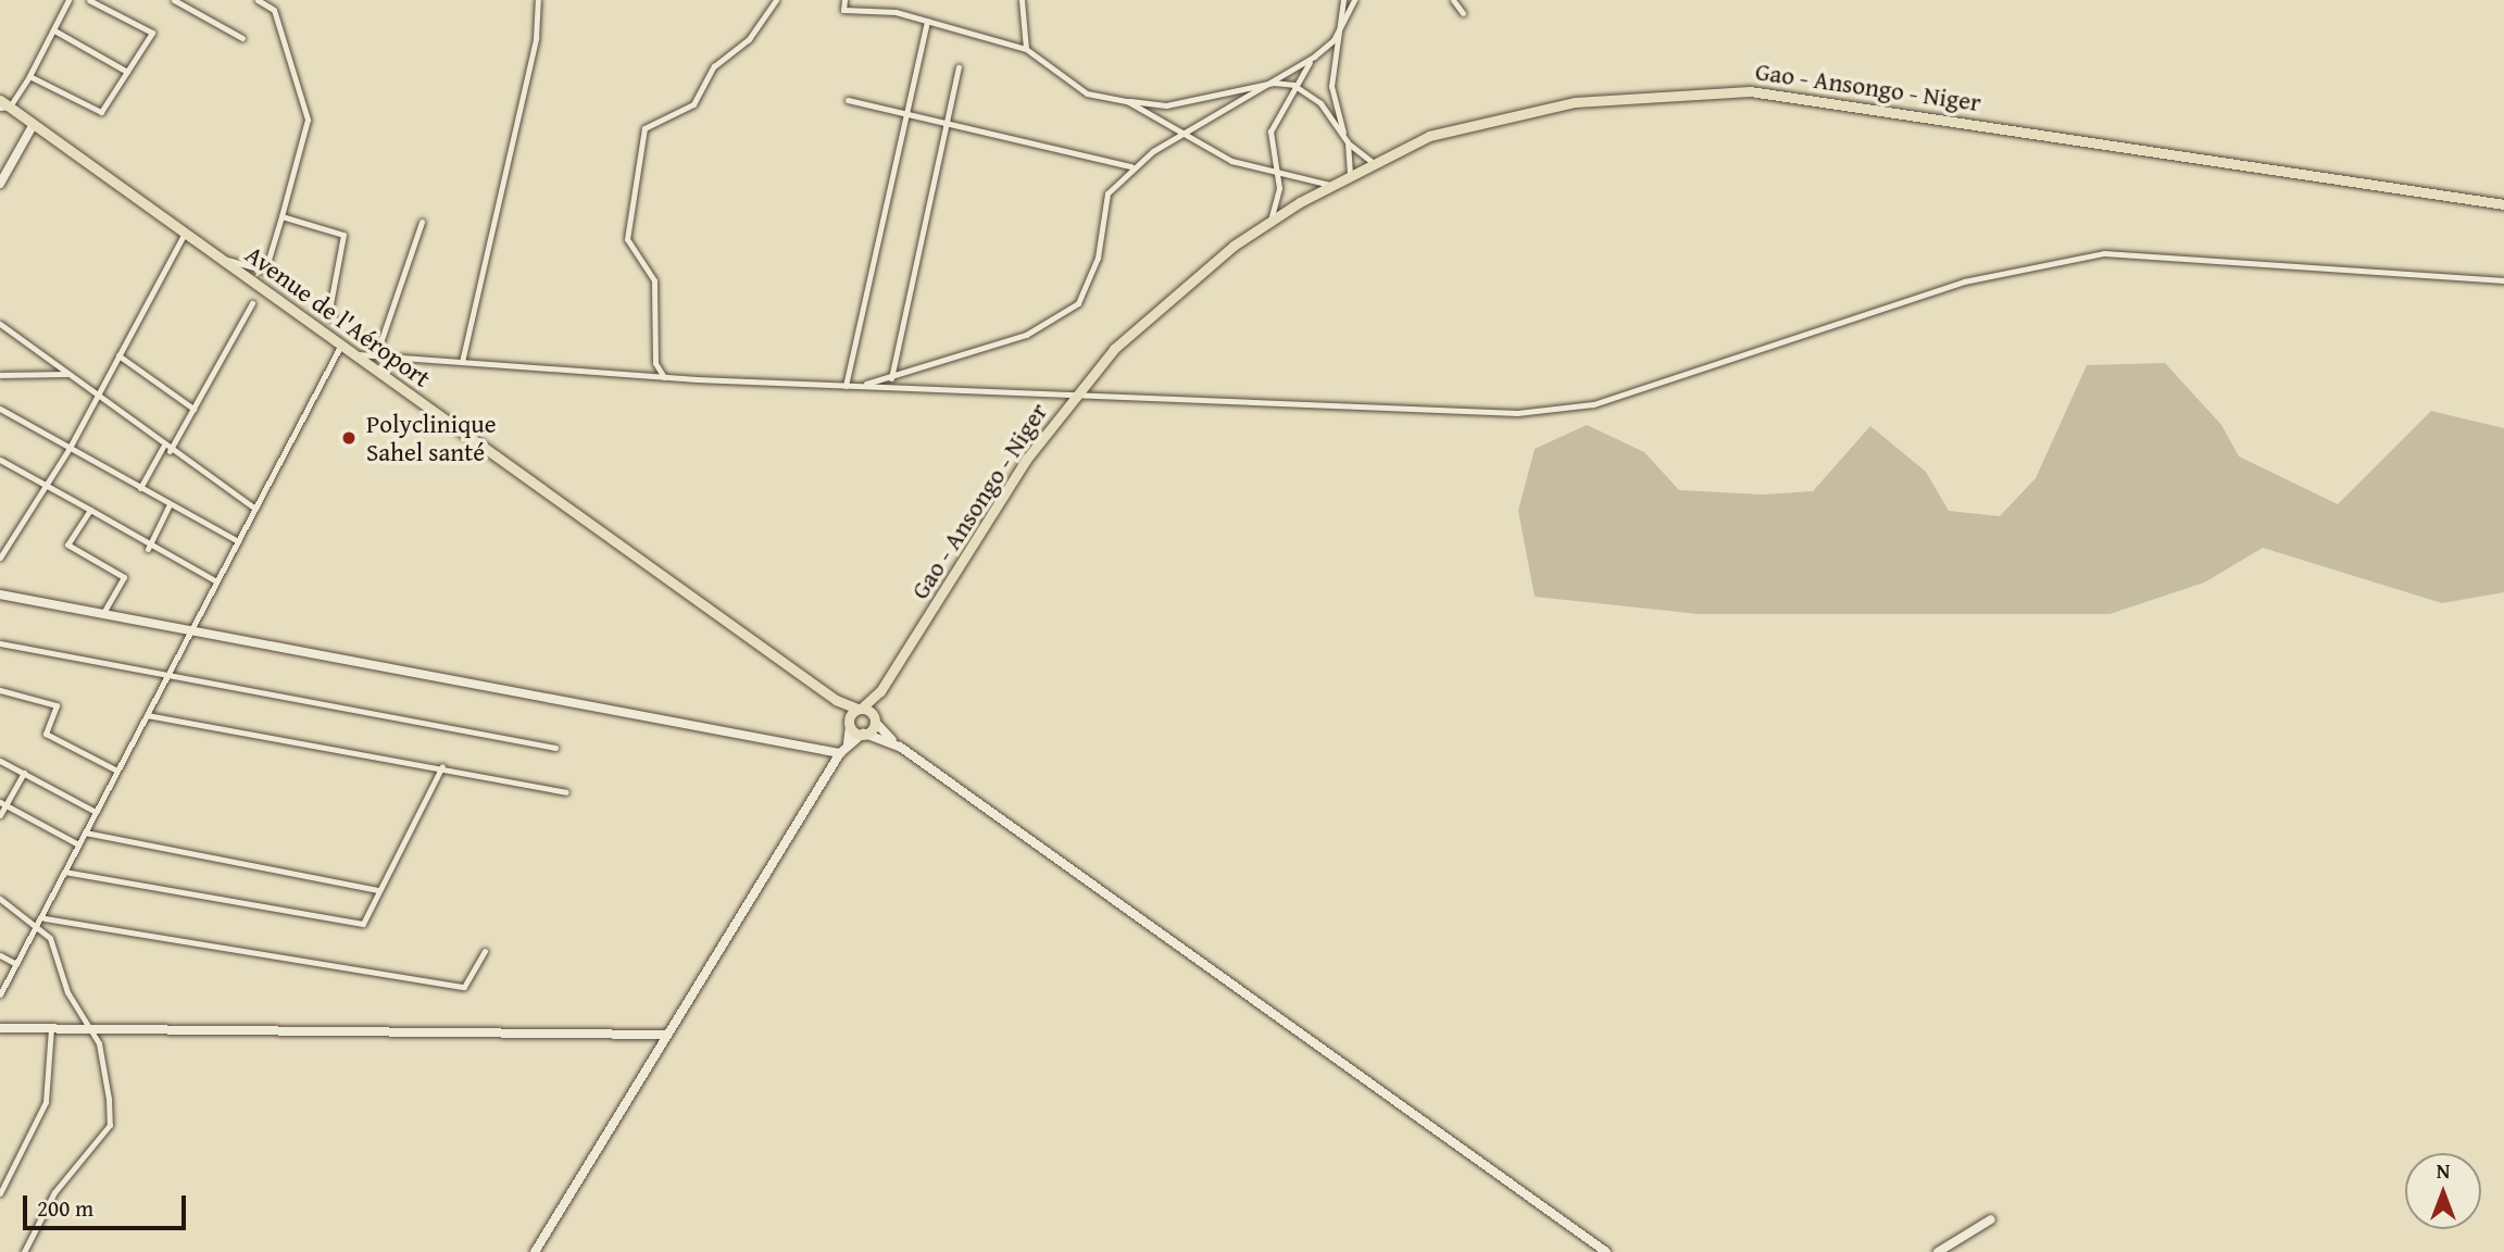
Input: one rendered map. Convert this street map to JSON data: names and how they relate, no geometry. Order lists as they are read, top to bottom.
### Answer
{
  "streets": {
    "main road": ["Gao - Ansongo - Niger", "Avenue de l'Aéroport"]
  },
  "places": ["Polyclinique Sahel santé"],
  "scale_bar": "200 m",
  "north": "top"
}
